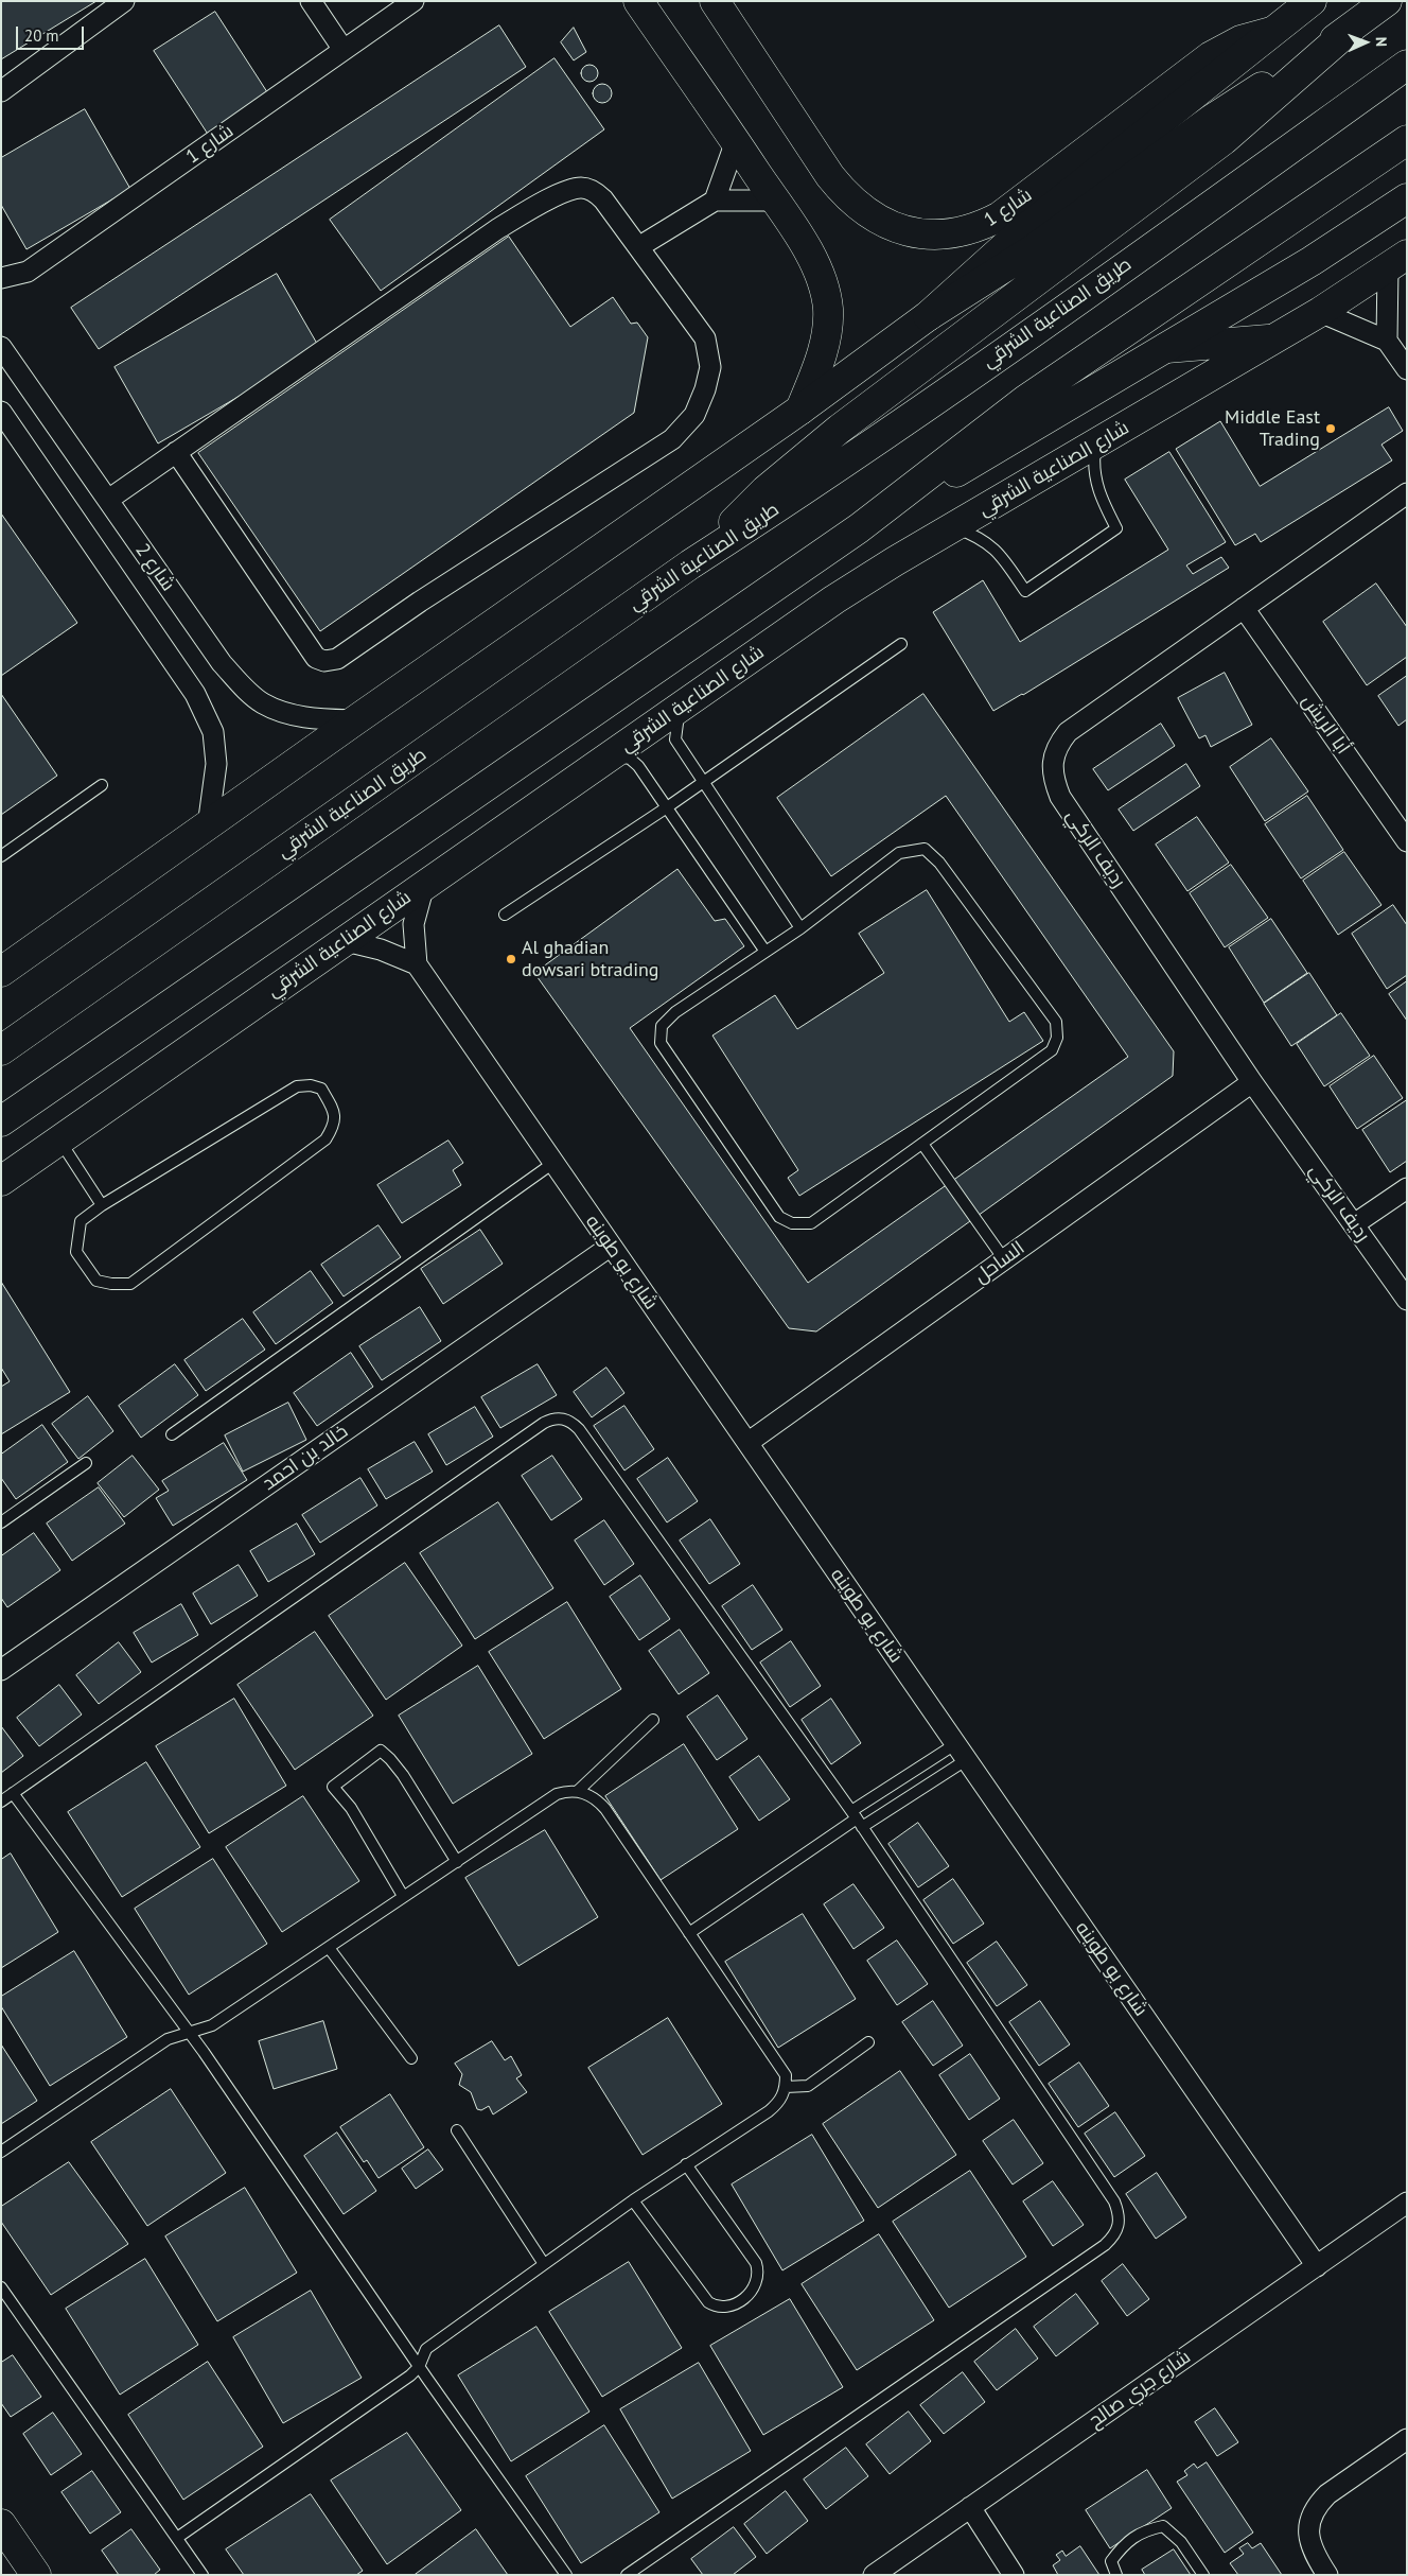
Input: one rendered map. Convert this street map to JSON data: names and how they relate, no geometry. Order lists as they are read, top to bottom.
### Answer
{
  "streets": {
    "main road": ["شارع 1", "طريق الصناعية الشرقي", "شارع الصناعية الشرقي"],
    "street": [
      "شارع 2",
      "أبا الريش",
      "رديف الركي",
      "شارع بو طوينه",
      "الساحل",
      "خالد بن احمد",
      "شارع جري صالح"
    ]
  },
  "crossings": [
    ["أبا الريش", "رديف الركي"],
    ["رديف الركي", "الساحل"],
    ["شارع بو طوينه", "الساحل"],
    ["شارع بو طوينه", "خالد بن احمد"],
    ["شارع بو طوينه", "شارع جري صالح"]
  ],
  "places": ["Middle East Trading", "Al ghadian dowsari btrading"],
  "scale_bar": "20 m",
  "north": "right"
}
